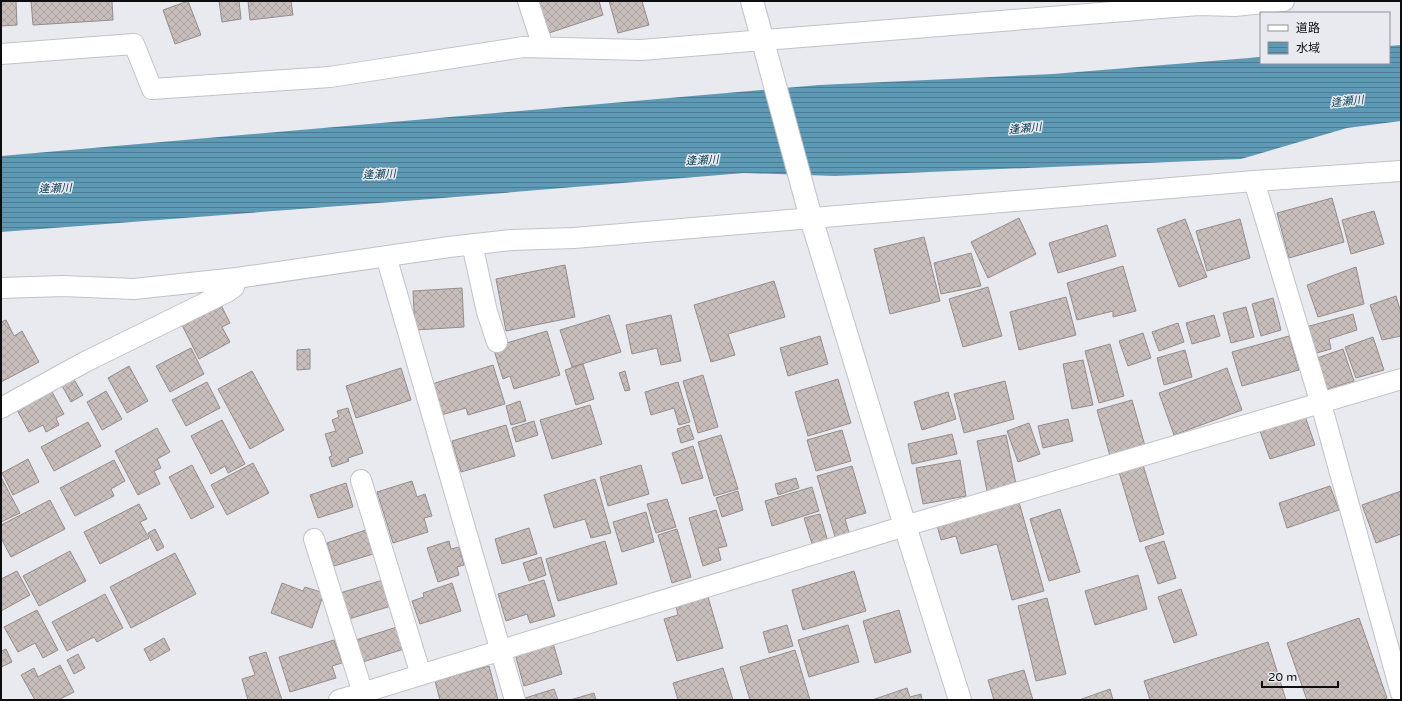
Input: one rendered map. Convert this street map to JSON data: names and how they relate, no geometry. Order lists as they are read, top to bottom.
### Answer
{
  "water": ["逢瀬川"],
  "legend": ["道路", "水域"],
  "scale_bar": "20 m"
}
